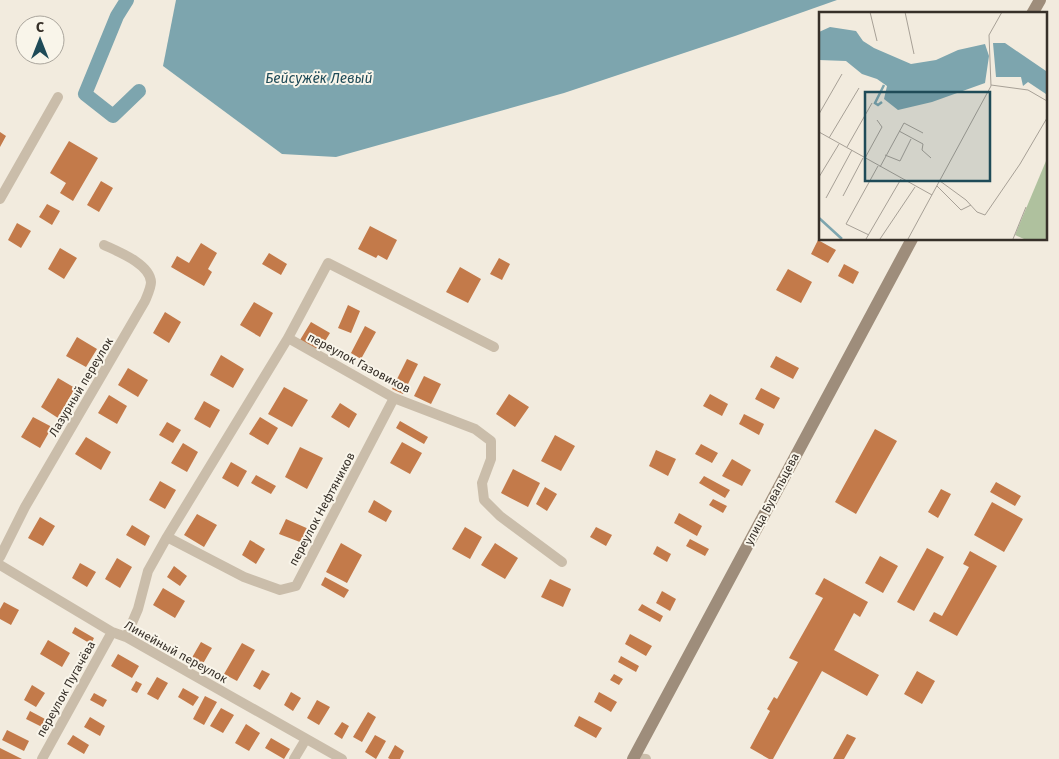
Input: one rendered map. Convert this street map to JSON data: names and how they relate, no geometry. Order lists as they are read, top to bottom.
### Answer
{
  "streets": {
    "street": [
      "переулок Газовиков",
      "Лазурный переулок",
      "улица Бувальцева",
      "переулок Нефтяников",
      "Линейный переулок",
      "переулок Пугачёва"
    ]
  },
  "crossings": [
    ["переулок Газовиков", "переулок Нефтяников"],
    ["переулок Газовиков", "Линейный переулок"],
    ["Линейный переулок", "переулок Пугачёва"]
  ],
  "water": ["Бейсужёк Левый"],
  "north": "top"
}
